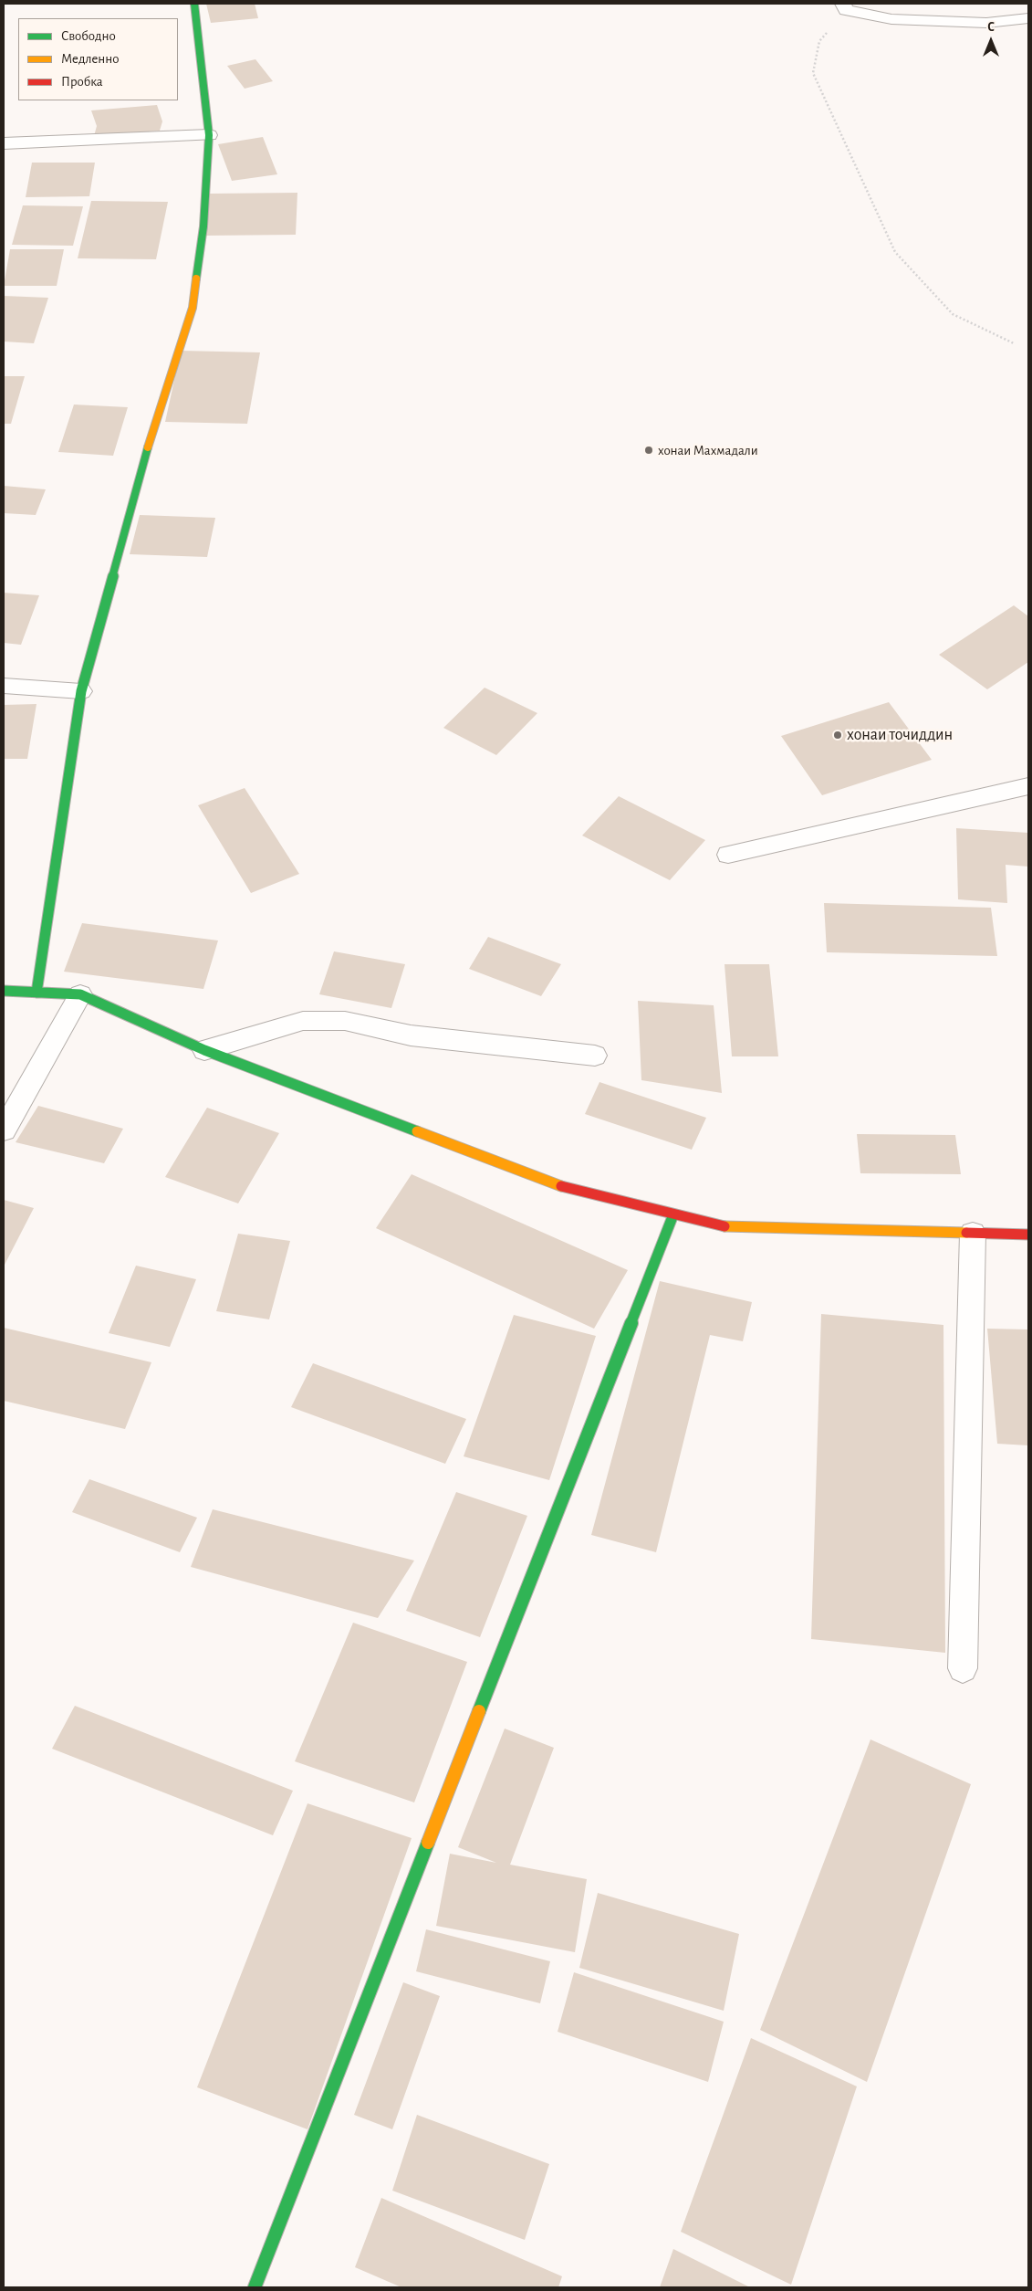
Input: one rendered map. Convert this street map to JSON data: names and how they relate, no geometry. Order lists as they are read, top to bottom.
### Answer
{
  "places": ["хонаи Махмадали", "хонаи точиддин"],
  "legend": ["Свободно", "Медленно", "Пробка"],
  "north": "top"
}
